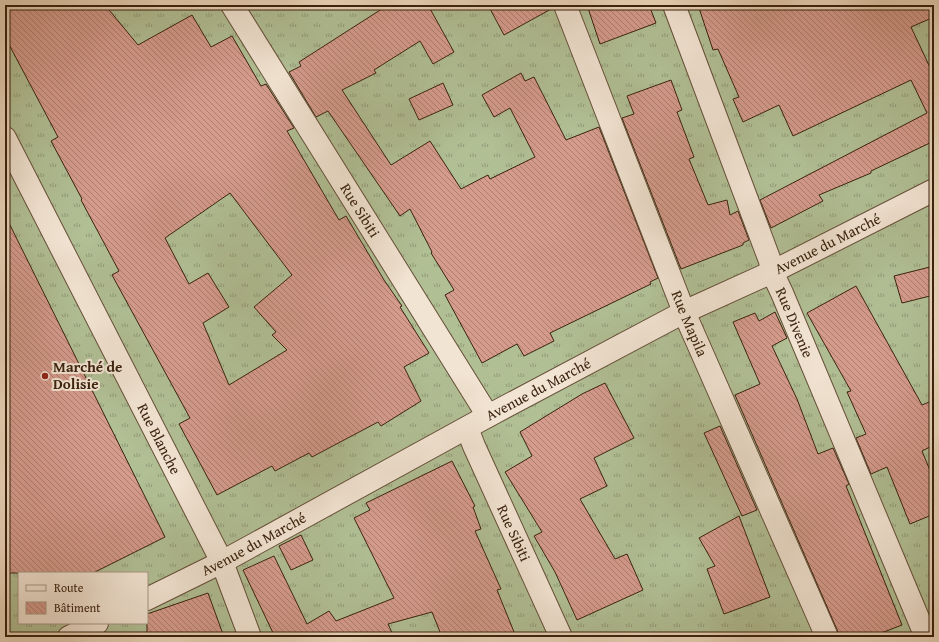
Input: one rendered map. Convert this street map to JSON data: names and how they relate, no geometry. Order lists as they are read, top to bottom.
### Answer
{
  "streets": {
    "street": [
      "Rue Sibiti",
      "Avenue du Marché",
      "Rue Divenie",
      "Rue Mapila",
      "Rue Blanche"
    ]
  },
  "crossings": [
    ["Rue Sibiti", "Avenue du Marché"],
    ["Avenue du Marché", "Rue Divenie"],
    ["Avenue du Marché", "Rue Mapila"],
    ["Avenue du Marché", "Rue Blanche"]
  ],
  "places": ["Marché de Dolisie"],
  "legend": ["Route", "Bâtiment"]
}
